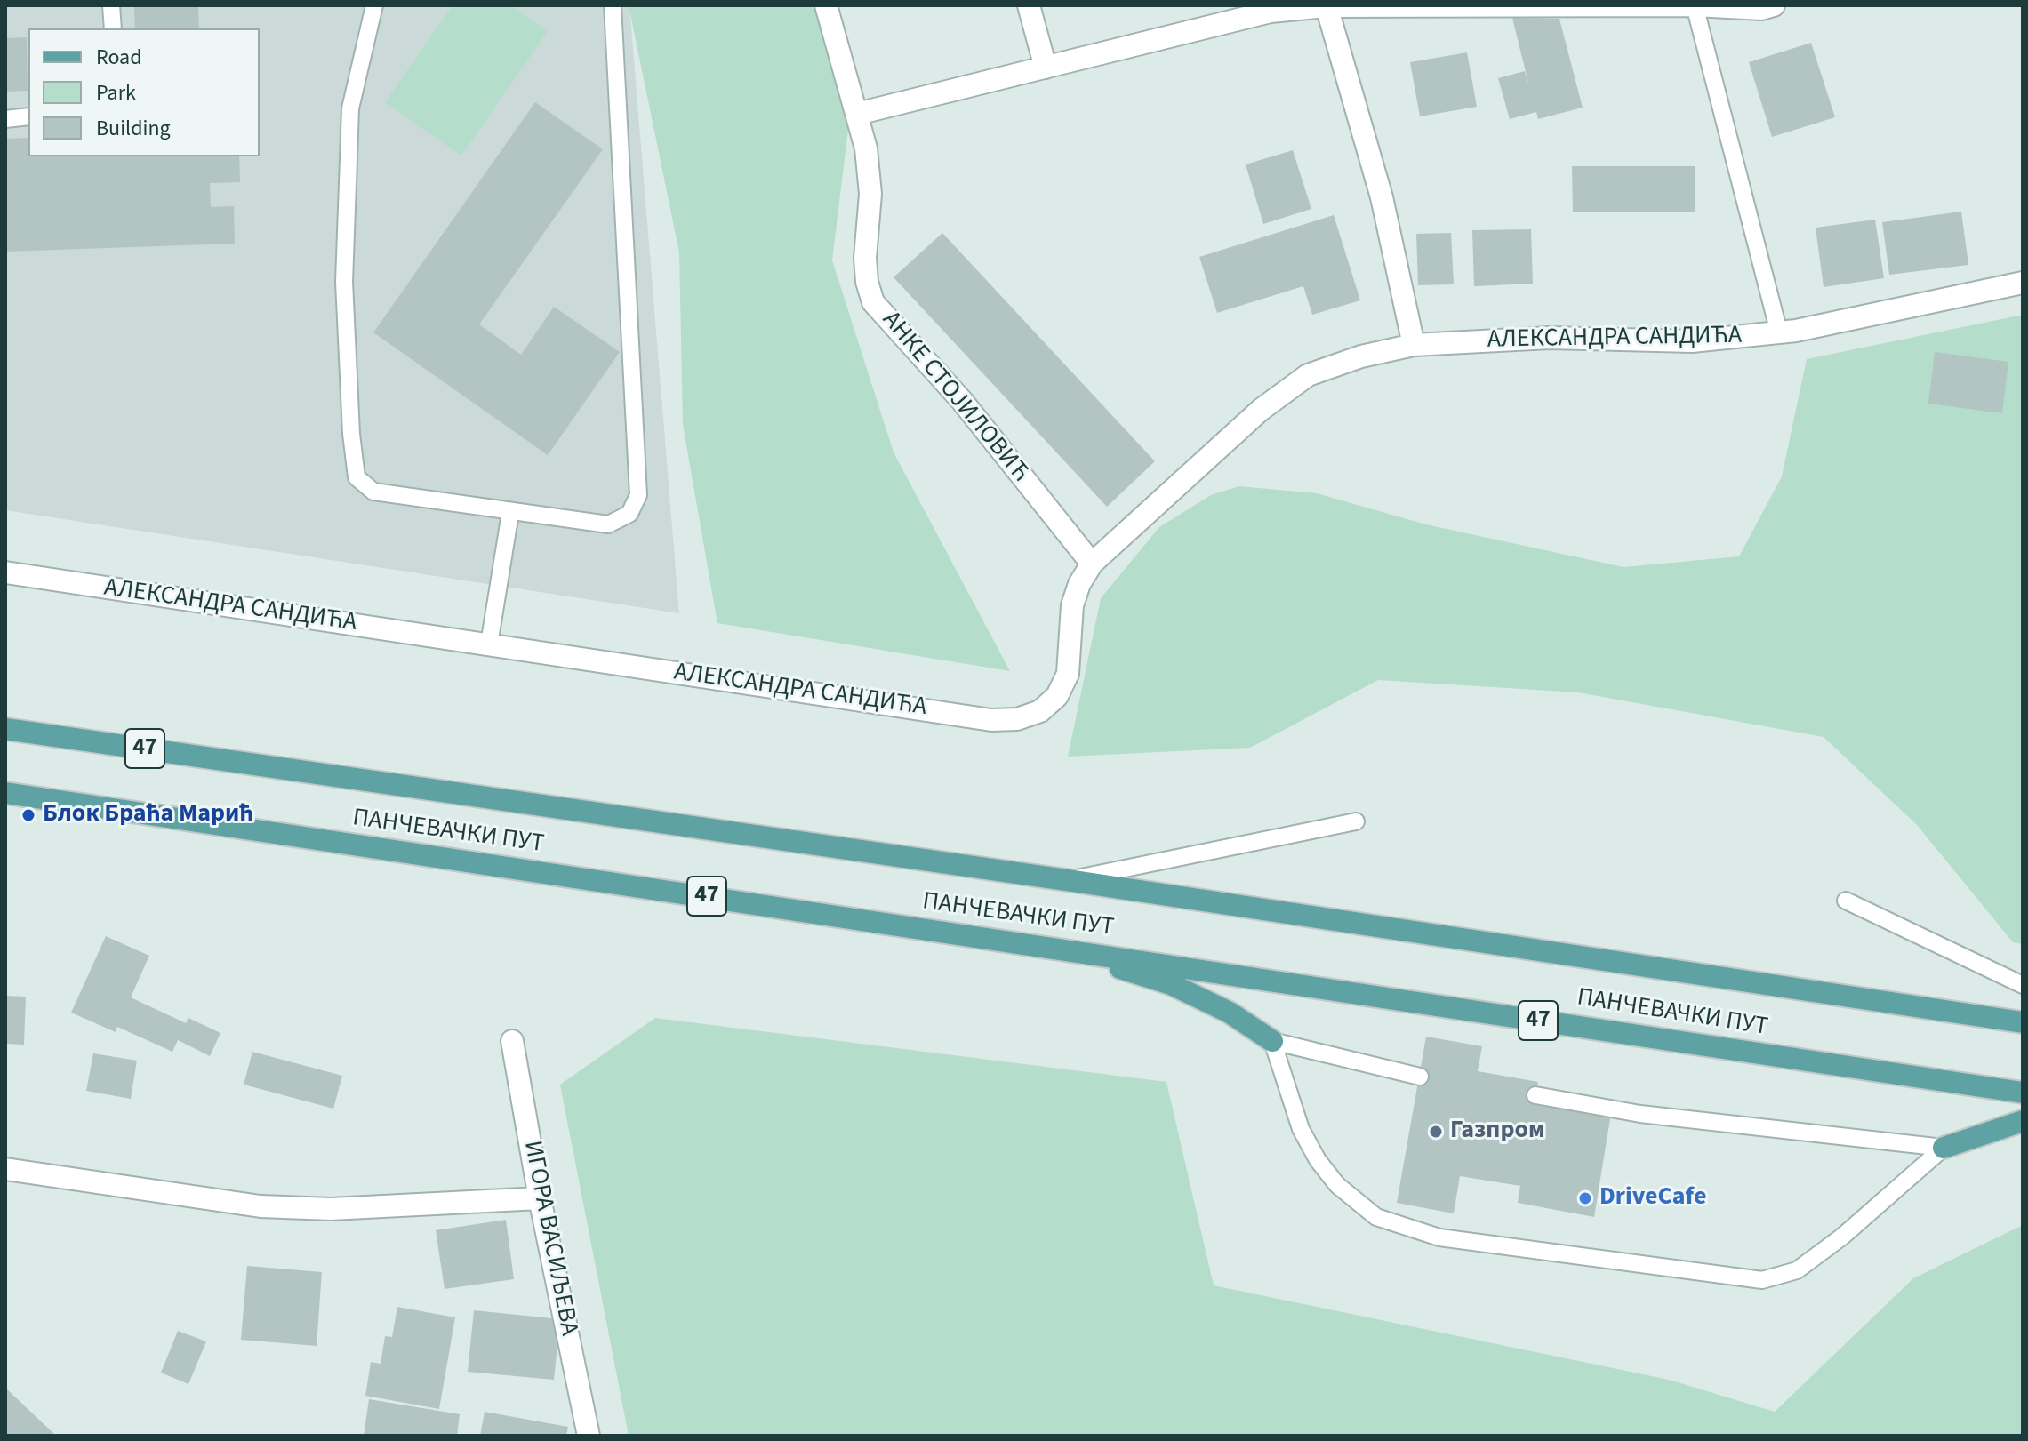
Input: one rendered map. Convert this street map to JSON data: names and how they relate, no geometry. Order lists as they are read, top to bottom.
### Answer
{
  "streets": {
    "main road": ["47", "ПАНЧЕВАЧКИ ПУТ"],
    "street": ["АЛЕКСАНДРА САНДИЋА", "АНКЕ СТОЈИЛОВИЋ", "ИГОРА ВАСИЉЕВА"]
  },
  "crossings": [
    ["АЛЕКСАНДРА САНДИЋА", "АНКЕ СТОЈИЛОВИЋ"]
  ],
  "places": ["Блок Браћа Марић", "Газпром", "DriveCafe"],
  "legend": ["Road", "Park", "Building"]
}
